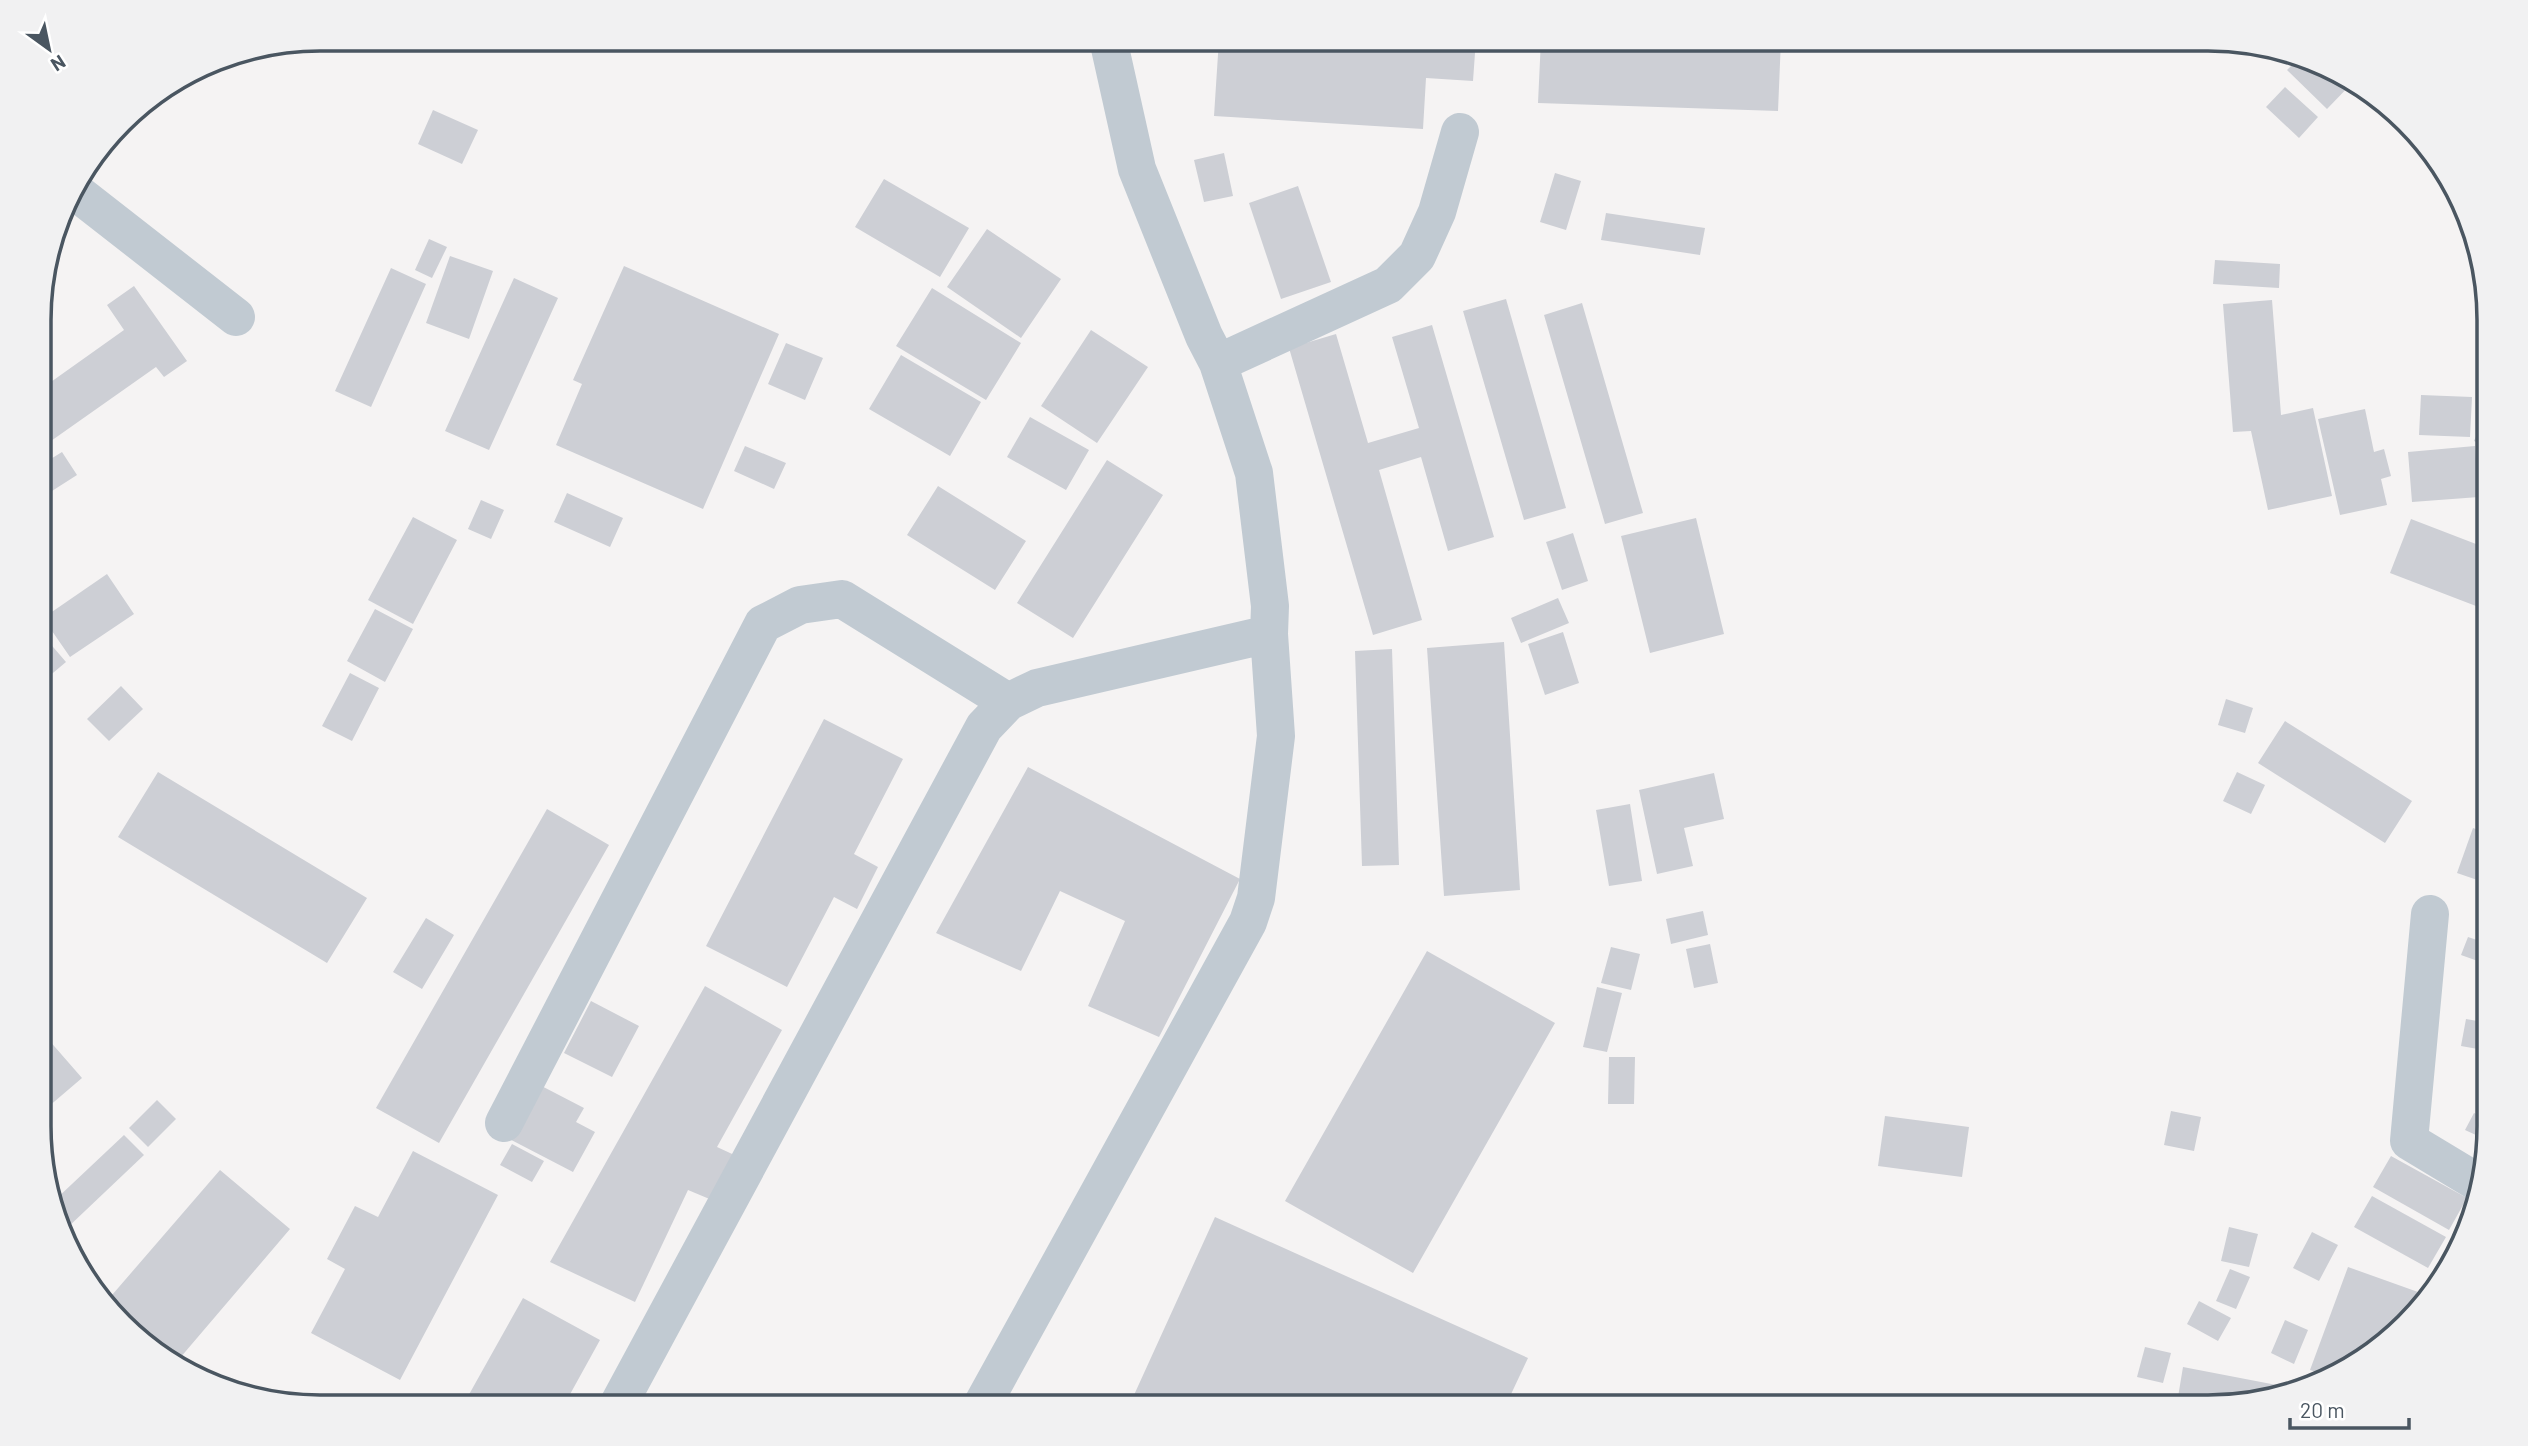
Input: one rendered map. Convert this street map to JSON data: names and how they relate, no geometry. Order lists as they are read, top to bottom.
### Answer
{
  "scale_bar": "20 m",
  "north": "bottom right"
}
